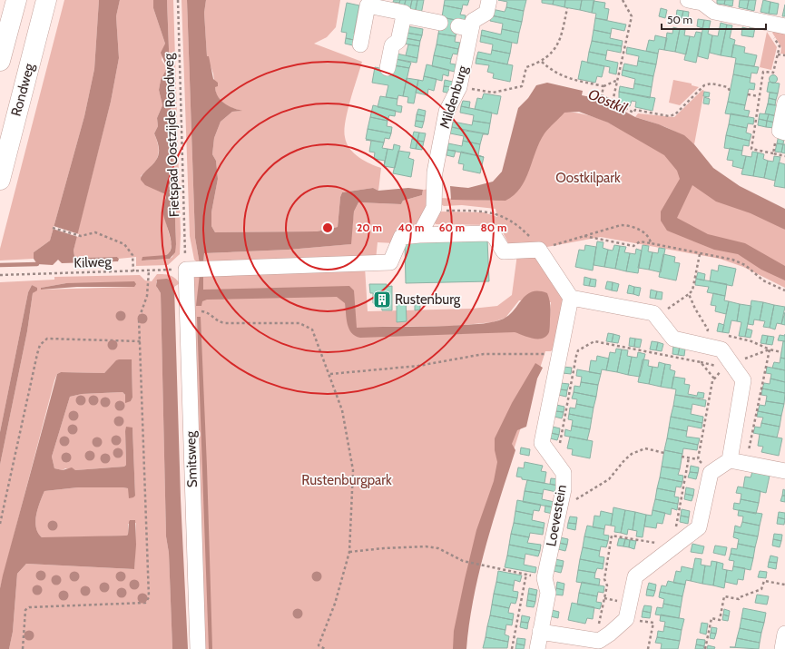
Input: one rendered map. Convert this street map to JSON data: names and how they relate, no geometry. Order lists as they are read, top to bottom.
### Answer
{
  "streets": {
    "highway": ["Rondweg"],
    "street": ["Mildenburg", "Smitsweg", "Loevestein"],
    "path": ["Fietspad Oostzijde Rondweg", "Kilweg"]
  },
  "crossings": [
    ["Fietspad Oostzijde Rondweg", "Kilweg"],
    ["Fietspad Oostzijde Rondweg", "Smitsweg"],
    ["Kilweg", "Smitsweg"]
  ],
  "water": ["Oostkil"],
  "parks": ["Oostkilpark", "Rustenburgpark"],
  "places": {
    "building": ["Rustenburg"]
  },
  "scale_bar": "50 m",
  "rings": [
    "20 m",
    "40 m",
    "60 m",
    "80 m"
  ]
}
